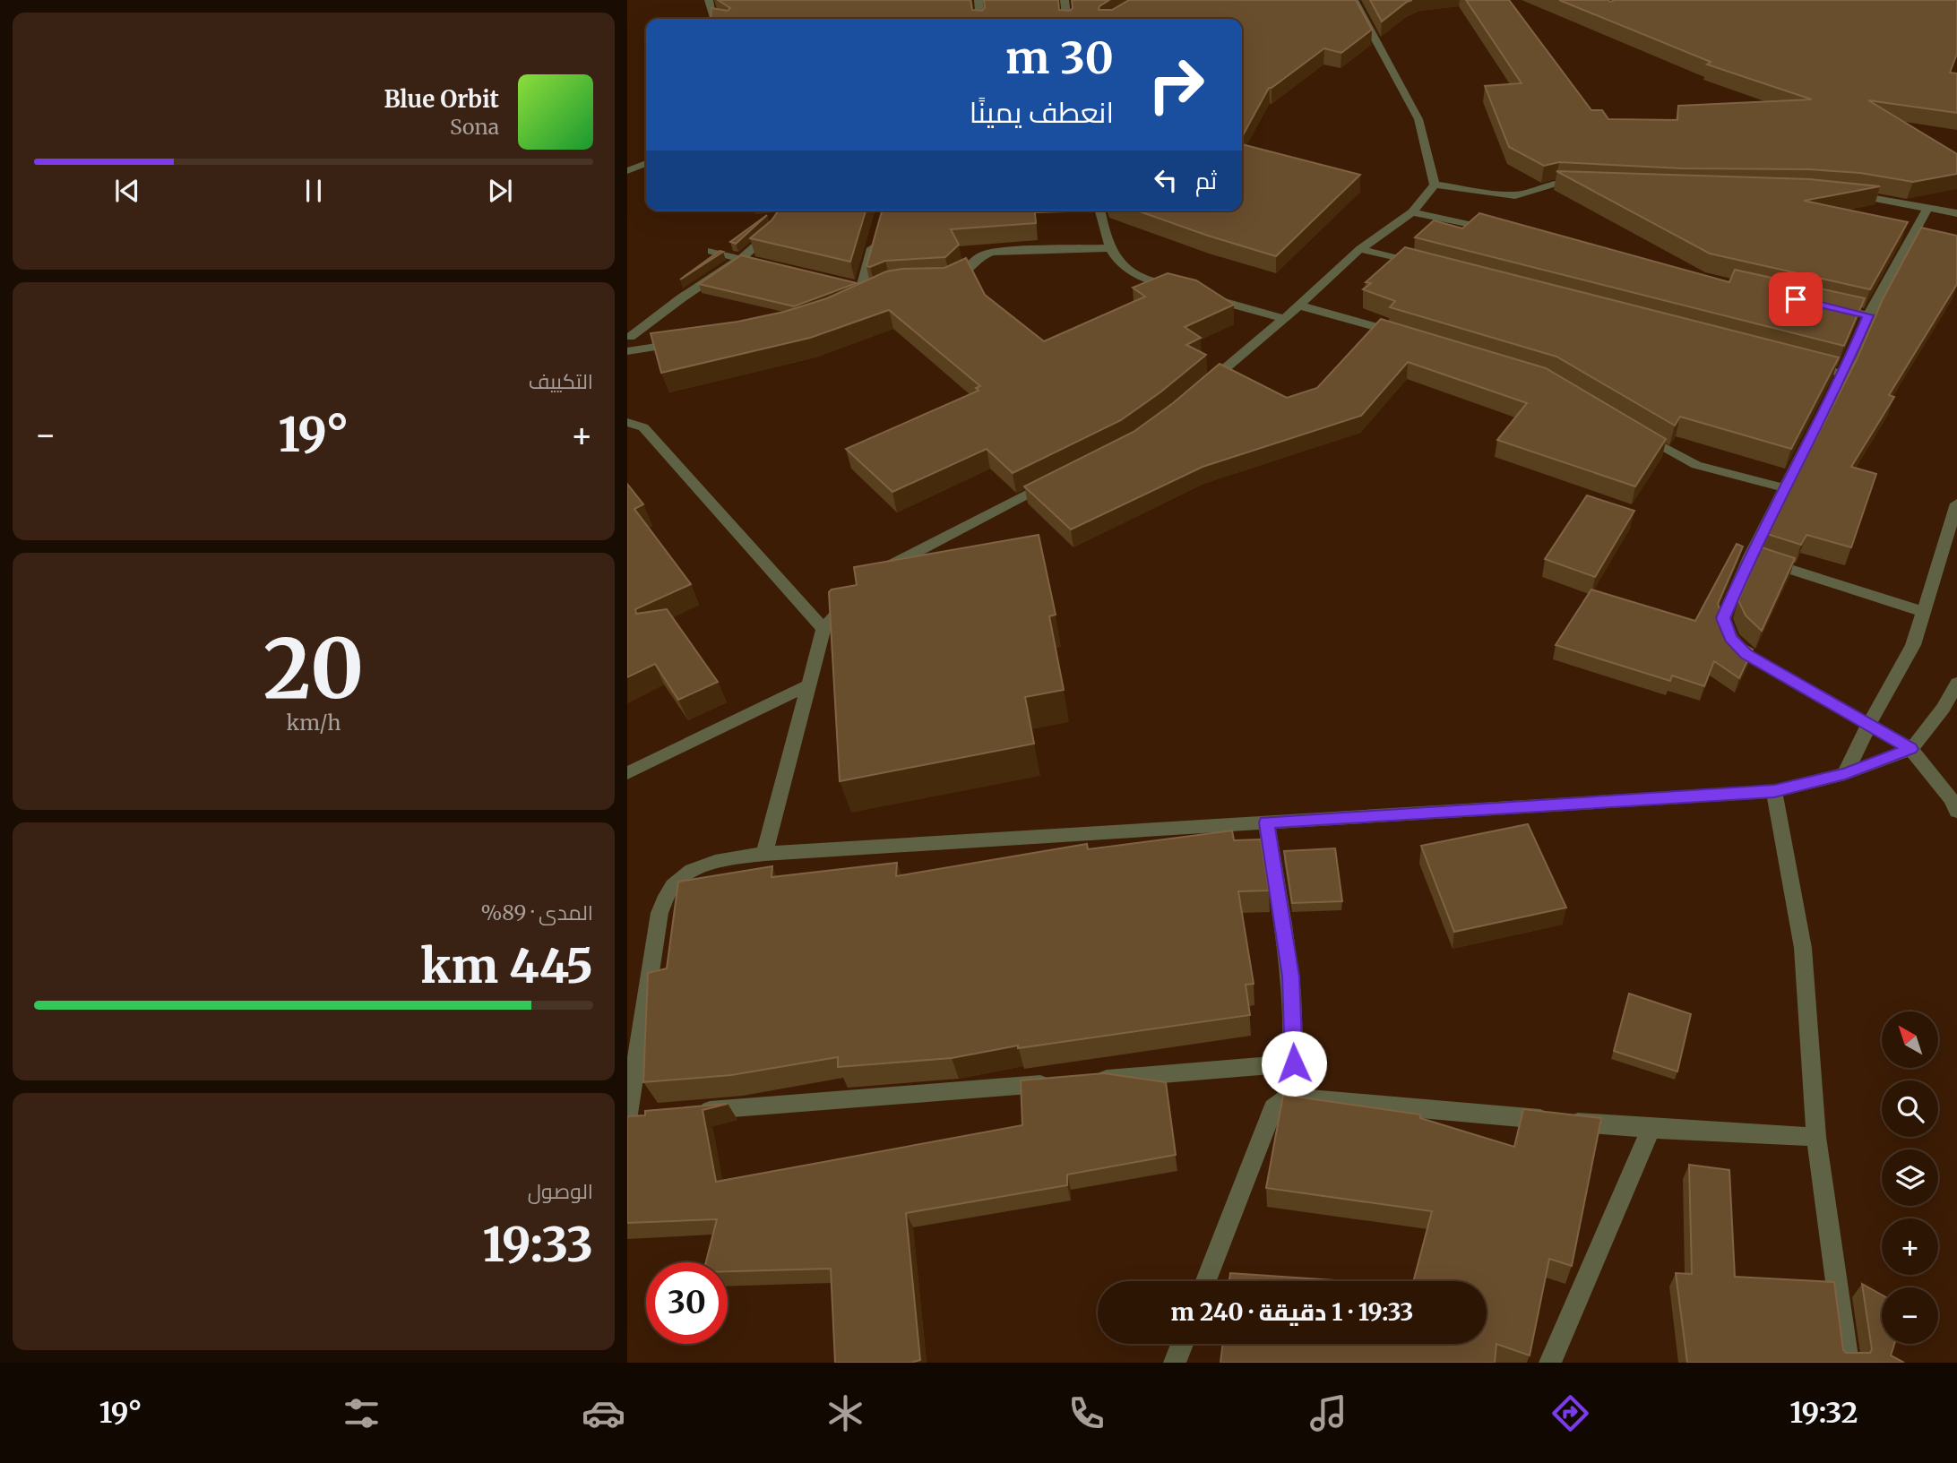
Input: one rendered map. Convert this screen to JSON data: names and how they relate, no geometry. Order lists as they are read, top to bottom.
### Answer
{
  "north": "top left",
  "page": {
    "turn": ["30 m", "انعطف يمينًا"],
    "song": ["Blue Orbit", "Sona"],
    "then": "ثم",
    "tile": [
      "التكييف",
      ["20", "km/h"],
      ["المدى · 89%", "445 km"],
      ["الوصول", "19:33"]
    ],
    "heat": ["−", "19°", "+"],
    "map_buttons": ["+", "−"],
    "limit": "30",
    "trip": "19:33 · 1 دقيقة · 240 m",
    "tabs": ["19:32", "19°"]
  }
}
